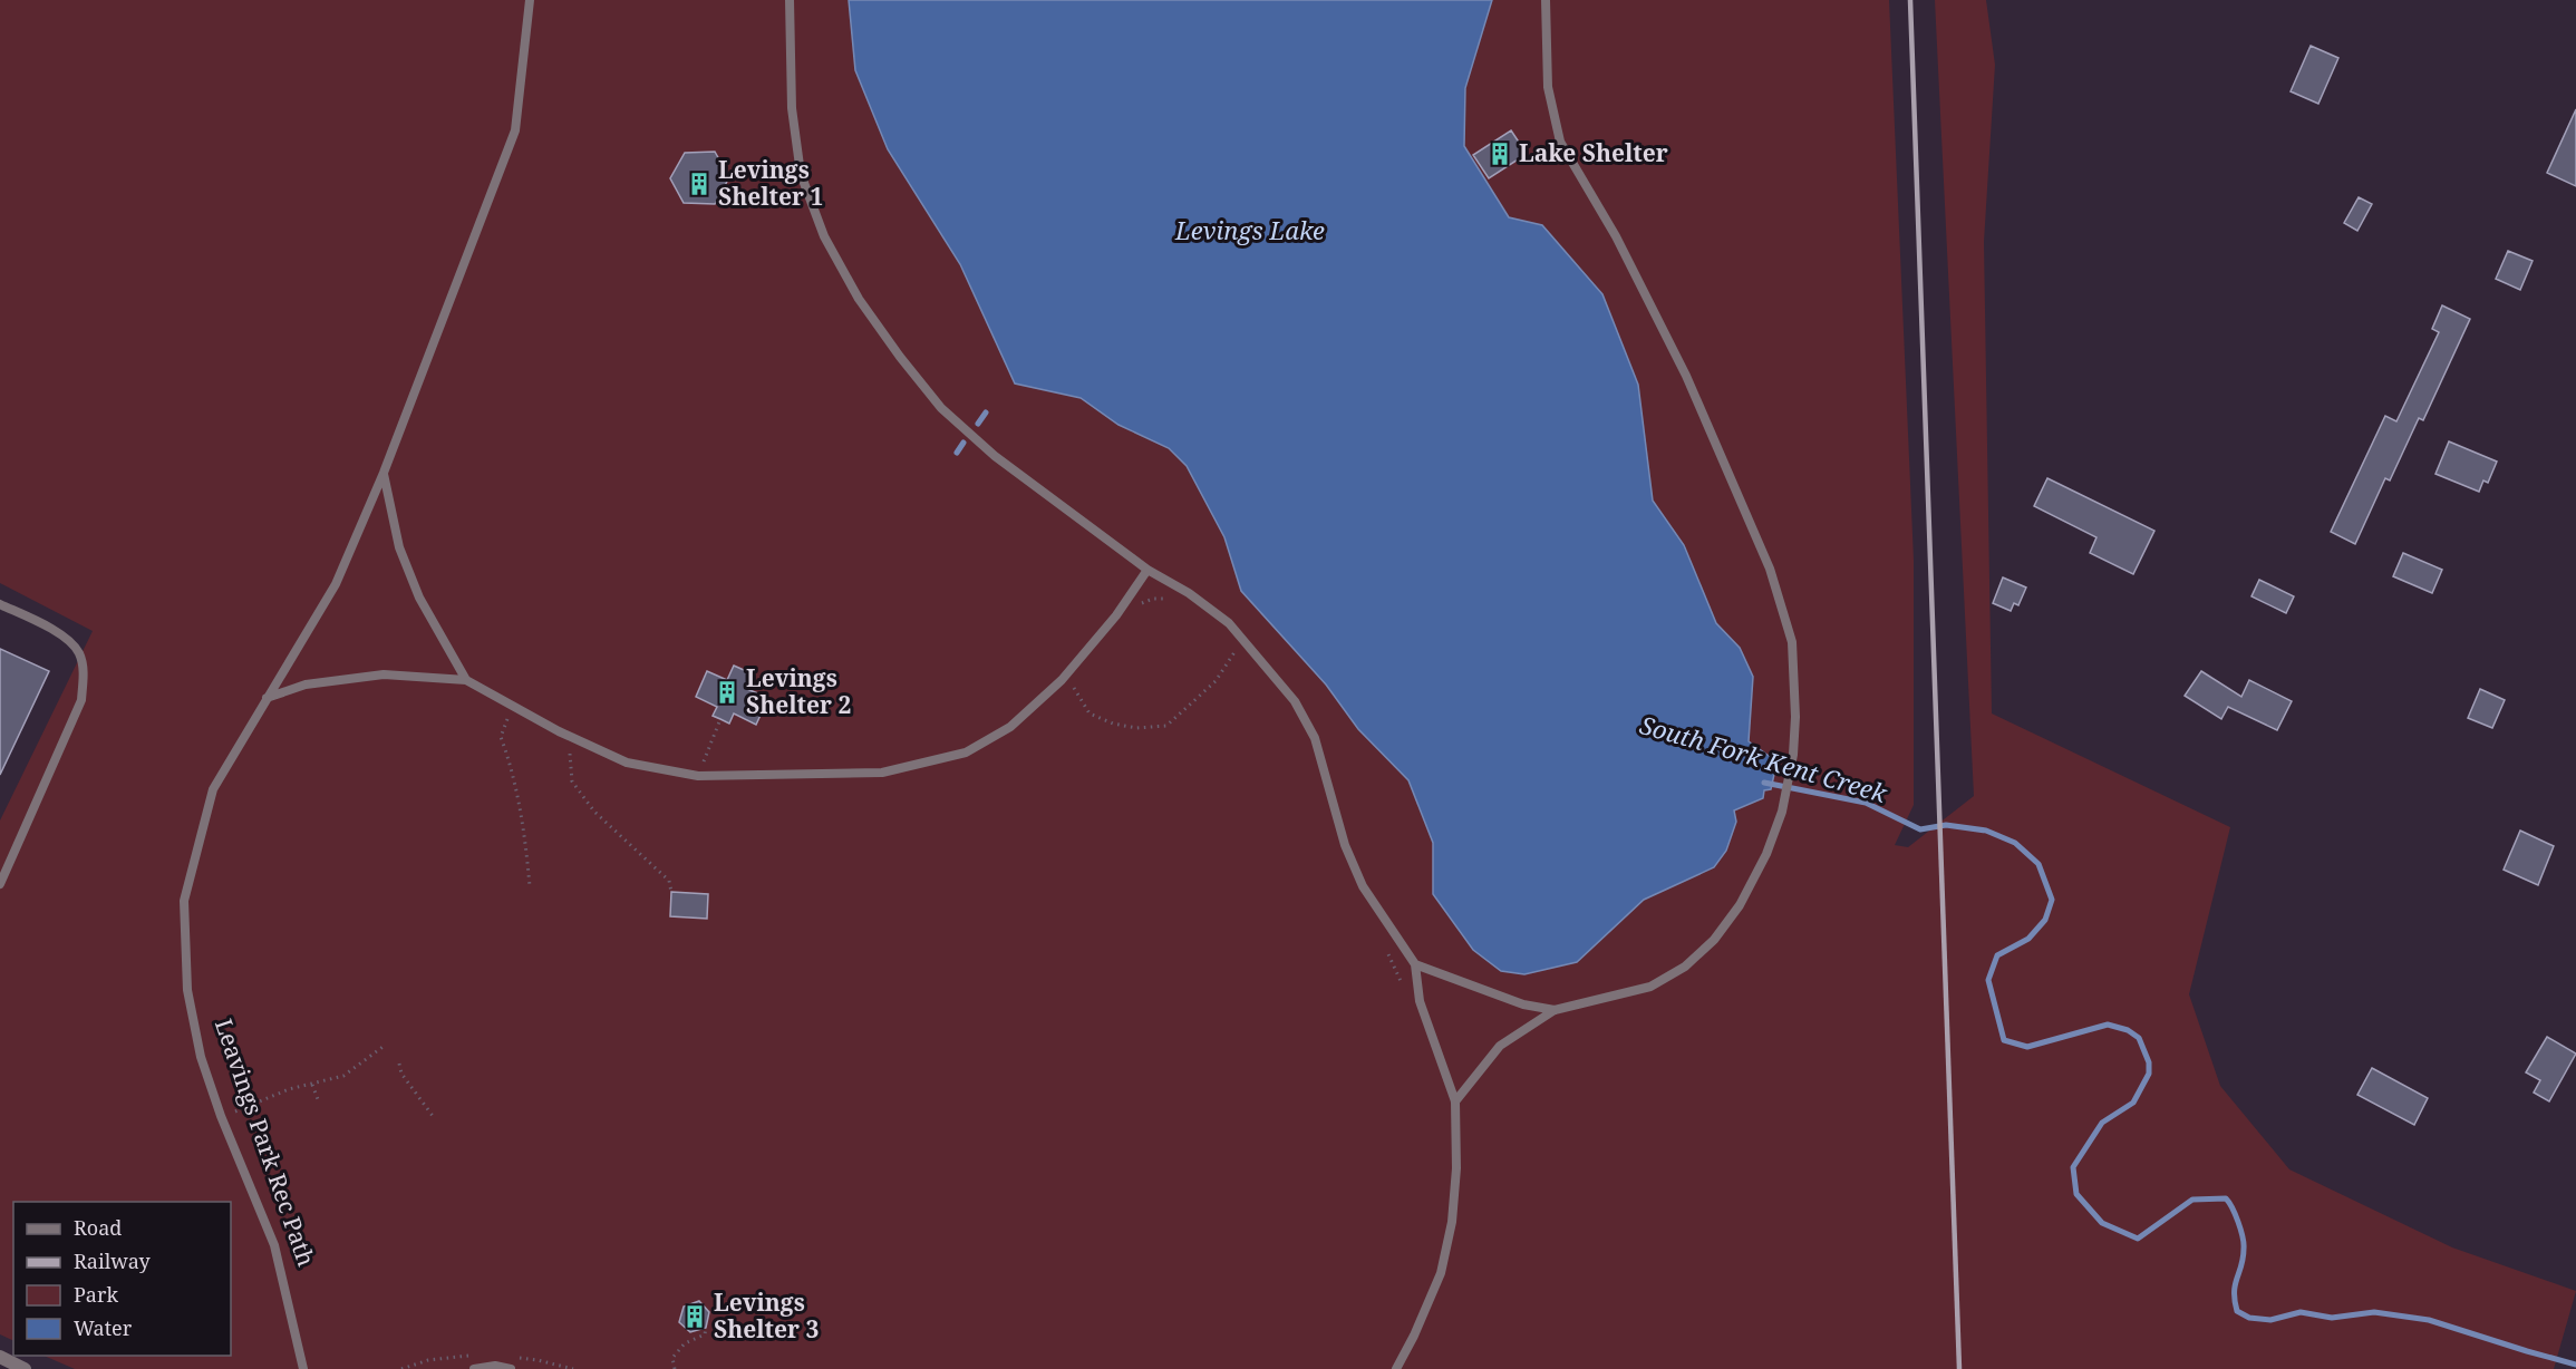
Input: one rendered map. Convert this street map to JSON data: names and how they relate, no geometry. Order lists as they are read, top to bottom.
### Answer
{
  "streets": {
    "path": ["Leavings Park Rec Path"]
  },
  "water": ["Levings Lake", "South Fork Kent Creek"],
  "places": {
    "building": [
      "Lake Shelter",
      "Levings Shelter 1",
      "Levings Shelter 2",
      "Levings Shelter 3"
    ]
  },
  "legend": [
    "Road",
    "Railway",
    "Park",
    "Water"
  ]
}
